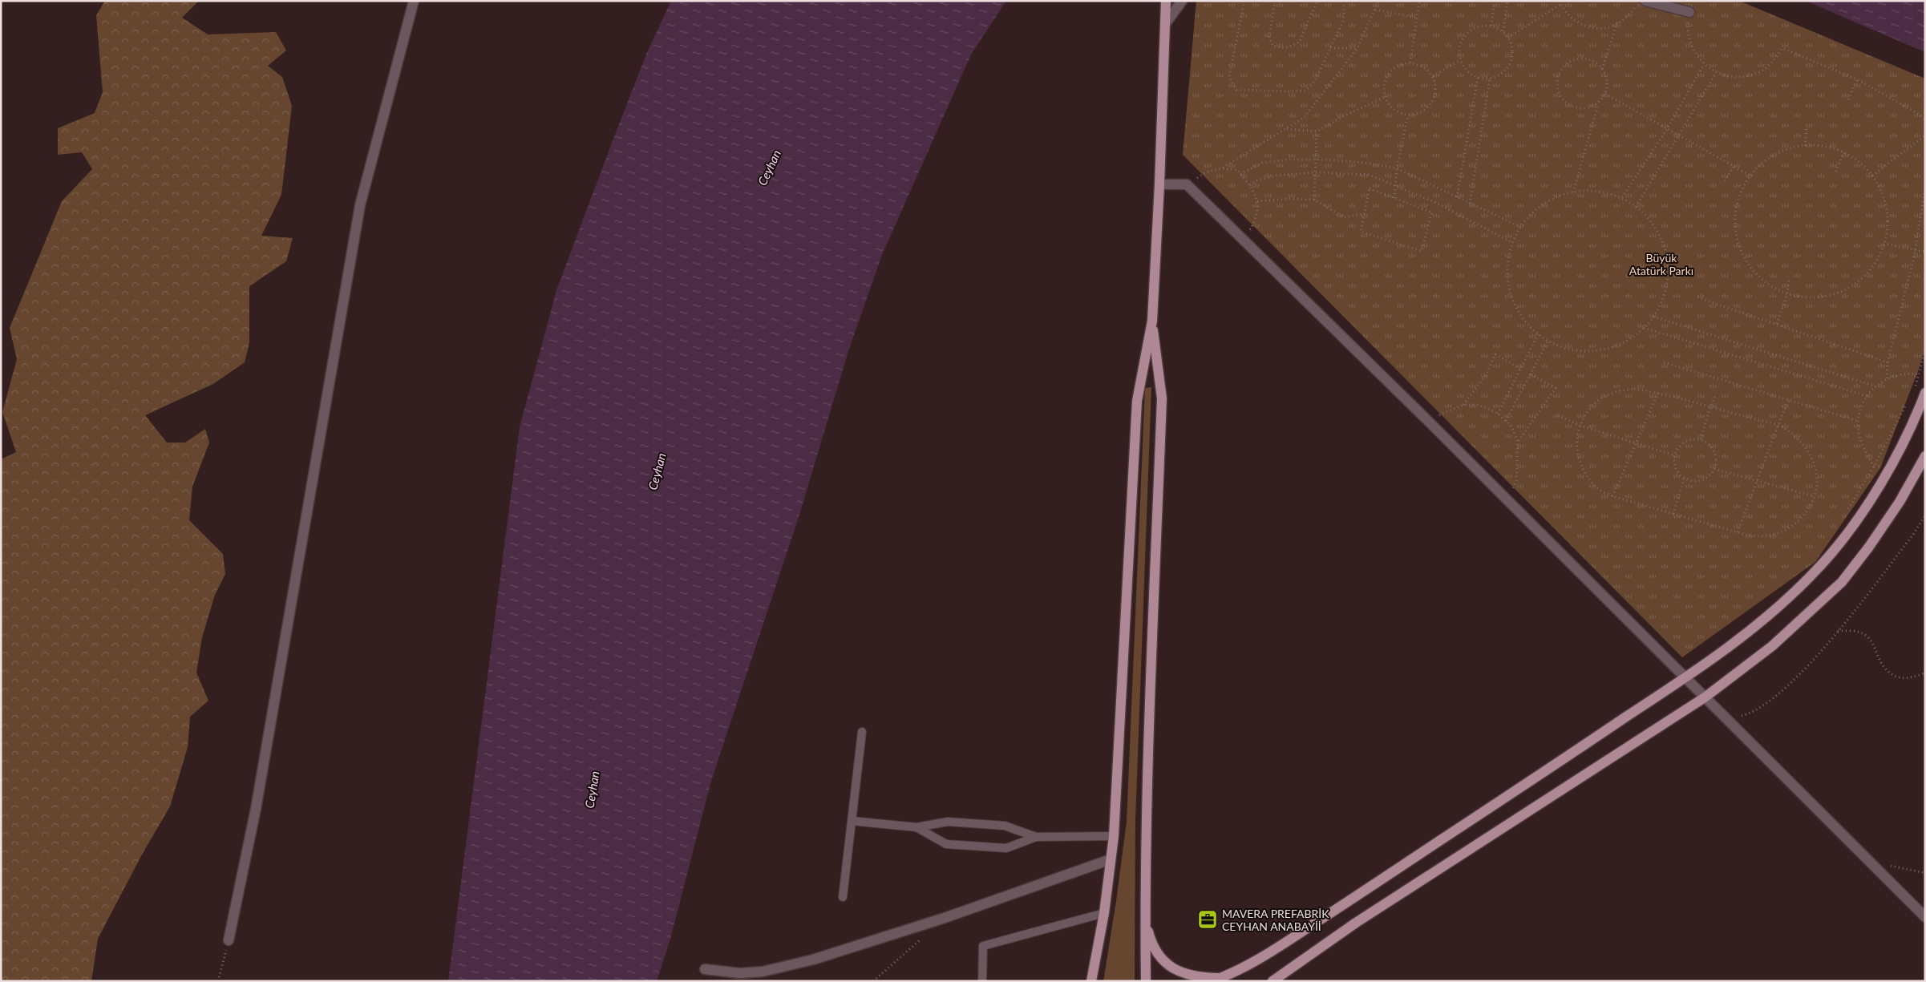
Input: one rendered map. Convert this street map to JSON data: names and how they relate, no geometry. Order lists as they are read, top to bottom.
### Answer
{
  "water": ["Ceyhan"],
  "parks": ["Büyük Atatürk Parkı"],
  "places": {
    "office": ["MAVERA PREFABRİK CEYHAN ANABAYİİ"]
  }
}
